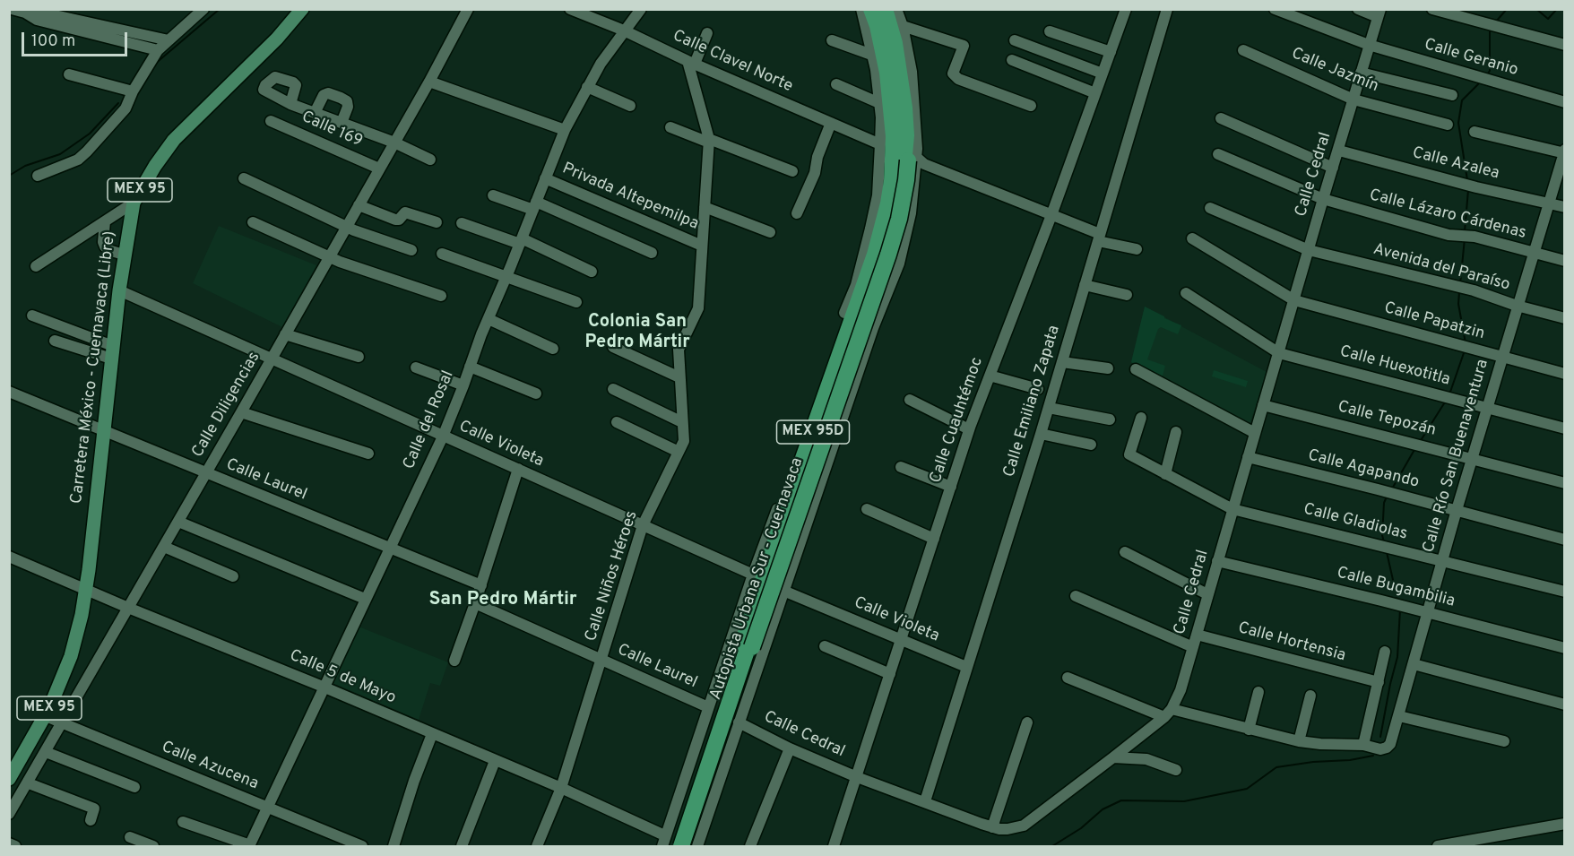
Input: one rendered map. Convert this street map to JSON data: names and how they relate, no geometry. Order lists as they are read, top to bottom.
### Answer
{
  "streets": {
    "highway": ["MEX 95D", "Autopista Urbana Sur - Cuernavaca"],
    "main road": ["MEX 95", "Carretera México - Cuernavaca (Libre)"],
    "street": [
      "Calle Geranio",
      "Calle Clavel Norte",
      "Calle Jazmín",
      "Calle 169",
      "Calle Azalea",
      "Calle Cedral",
      "Privada Altepemilpa",
      "Calle Lázaro Cárdenas",
      "Avenida del Paraíso",
      "Calle Papatzin",
      "Calle Huexotitla",
      "Calle Emiliano Zapata",
      "Calle Diligencias",
      "Calle Tepozán",
      "Calle del Rosal",
      "Calle Cuauhtémoc",
      "Calle Violeta",
      "Calle Río San Buenaventura",
      "Calle Agapando",
      "Calle Laurel",
      "Calle Gladiolas",
      "Calle Niños Héroes",
      "Calle Bugambilia",
      "Calle Hortensia",
      "Calle 5 de Mayo",
      "Calle Azucena"
    ]
  },
  "crossings": [
    ["Calle Geranio", "Calle Cedral"],
    ["Calle Clavel Norte", "Calle del Rosal"],
    ["Calle Clavel Norte", "Calle Niños Héroes"],
    ["Calle Jazmín", "Calle Cedral"],
    ["Calle 169", "Calle Diligencias"],
    ["Calle Azalea", "Calle Cedral"],
    ["Calle Azalea", "Calle Río San Buenaventura"],
    ["Calle Cedral", "Calle Lázaro Cárdenas"],
    ["Calle Cedral", "Avenida del Paraíso"],
    ["Calle Cedral", "Calle Papatzin"],
    ["Calle Cedral", "Calle Huexotitla"],
    ["Calle Cedral", "Calle Emiliano Zapata"],
    ["Calle Cedral", "Calle Tepozán"],
    ["Calle Cedral", "Calle Cuauhtémoc"],
    ["Calle Cedral", "Calle Agapando"],
    ["Calle Cedral", "Calle Gladiolas"],
    ["Calle Cedral", "Calle Bugambilia"],
    ["Calle Cedral", "Calle Hortensia"],
    ["Privada Altepemilpa", "Calle del Rosal"],
    ["Privada Altepemilpa", "Calle Niños Héroes"],
    ["Calle Lázaro Cárdenas", "Calle Río San Buenaventura"],
    ["Avenida del Paraíso", "Calle Río San Buenaventura"],
    ["Calle Papatzin", "Calle Río San Buenaventura"],
    ["Calle Huexotitla", "Calle Río San Buenaventura"],
    ["Carretera México - Cuernavaca (Libre)", "Calle Violeta"],
    ["Carretera México - Cuernavaca (Libre)", "Calle Laurel"],
    ["Carretera México - Cuernavaca (Libre)", "Calle 5 de Mayo"],
    ["Carretera México - Cuernavaca (Libre)", "Calle Azucena"],
    ["Calle Emiliano Zapata", "Calle Violeta"],
    ["Calle Diligencias", "Calle Violeta"],
    ["Calle Diligencias", "Calle Laurel"],
    ["Calle Diligencias", "Calle 5 de Mayo"],
    ["Calle Diligencias", "Calle Azucena"],
    ["Calle Tepozán", "Calle Río San Buenaventura"],
    ["Calle del Rosal", "Calle Violeta"],
    ["Calle del Rosal", "Calle Laurel"],
    ["Calle del Rosal", "Calle 5 de Mayo"],
    ["Calle del Rosal", "Calle Azucena"],
    ["Calle Cuauhtémoc", "Calle Violeta"],
    ["MEX 95D", "Autopista Urbana Sur - Cuernavaca"],
    ["Calle Violeta", "Calle Niños Héroes"],
    ["Calle Río San Buenaventura", "Calle Agapando"],
    ["Calle Río San Buenaventura", "Calle Gladiolas"],
    ["Calle Río San Buenaventura", "Calle Bugambilia"],
    ["Calle Laurel", "Calle Niños Héroes"],
    ["Calle Niños Héroes", "Calle 5 de Mayo"]
  ],
  "districts": ["Colonia San Pedro Mártir", "San Pedro Mártir"],
  "scale_bar": "100 m"
}
